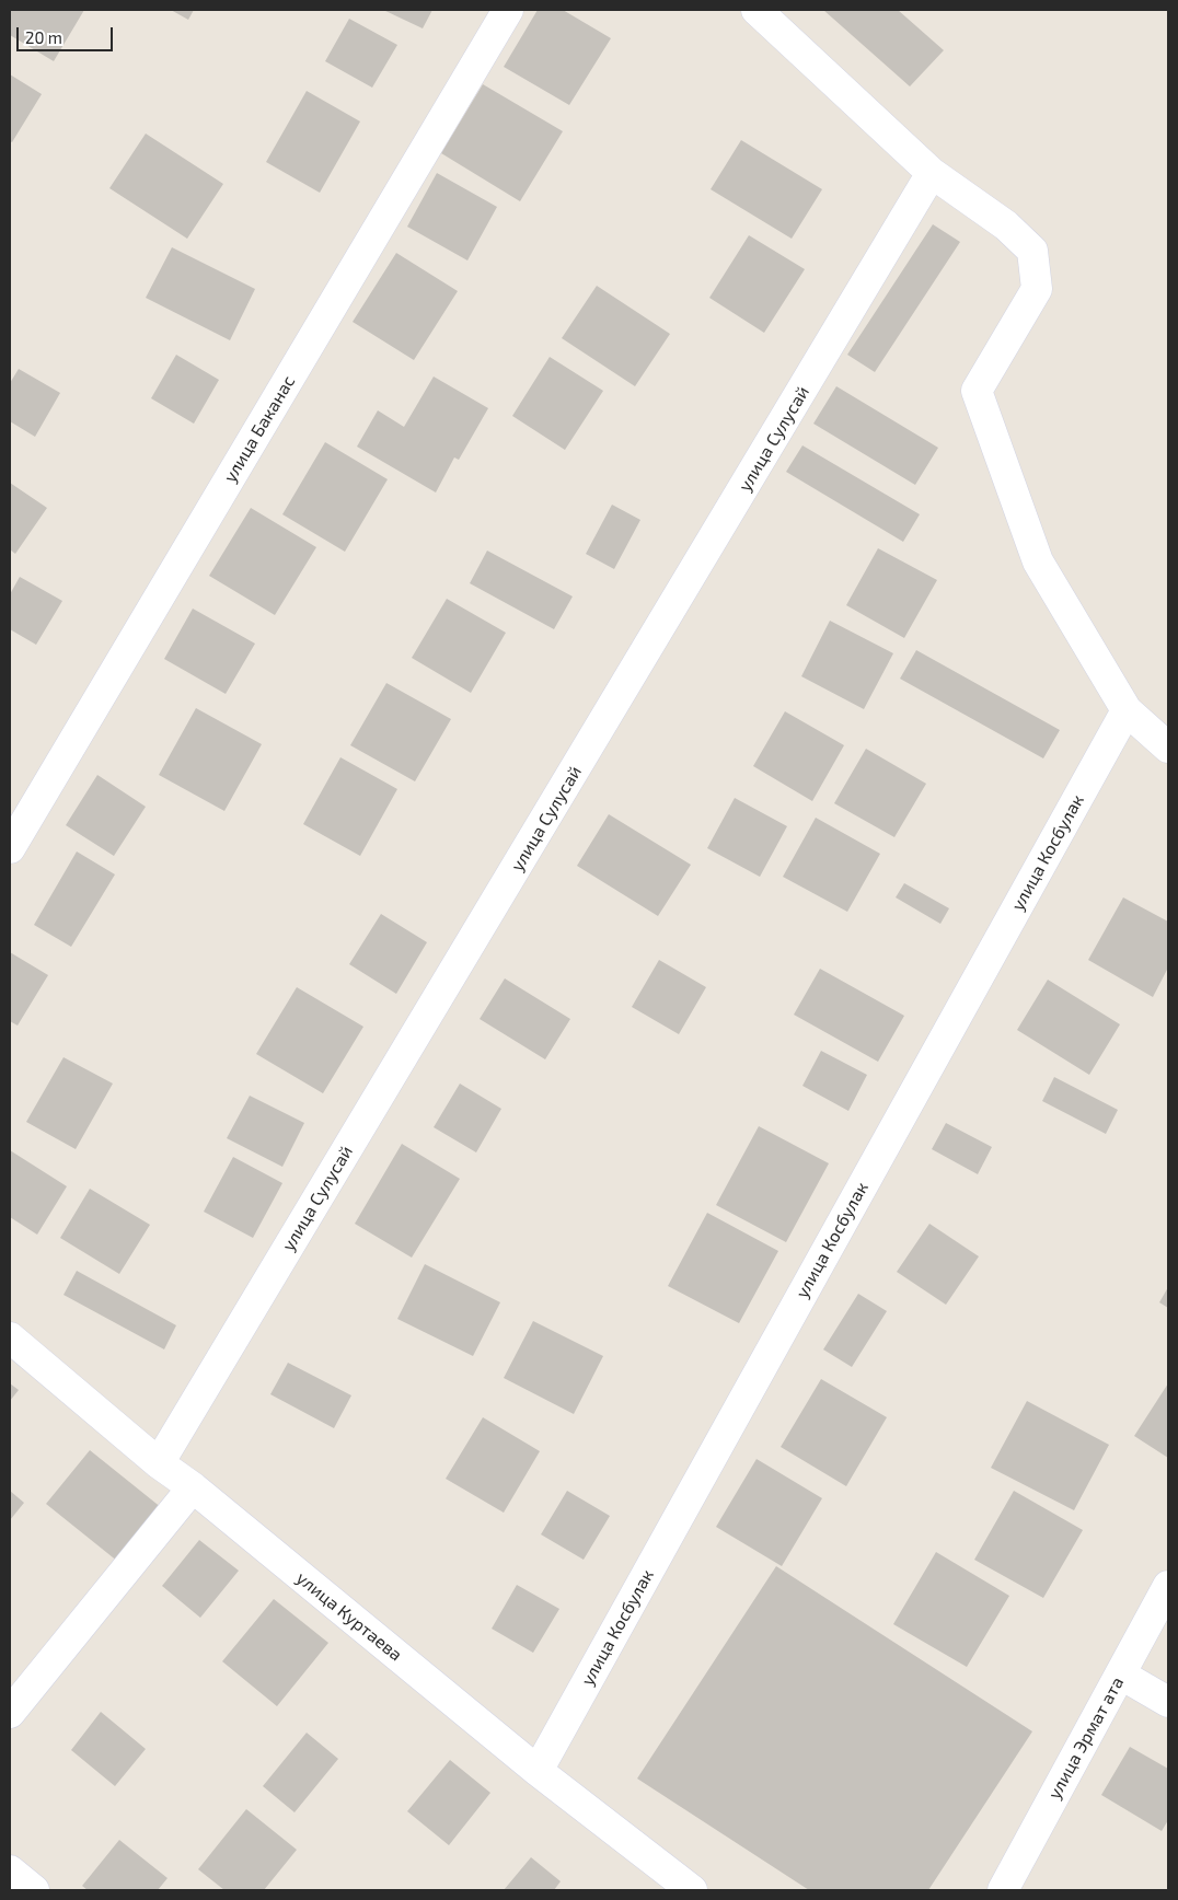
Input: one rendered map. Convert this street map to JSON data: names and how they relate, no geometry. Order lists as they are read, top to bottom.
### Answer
{
  "streets": {
    "street": [
      "улица Баканас",
      "улица Сулусай",
      "улица Косбулак",
      "улица Куртаева",
      "улица Эрмат ата"
    ]
  },
  "crossings": [
    ["улица Сулусай", "улица Куртаева"],
    ["улица Косбулак", "улица Куртаева"]
  ],
  "scale_bar": "20 m"
}
